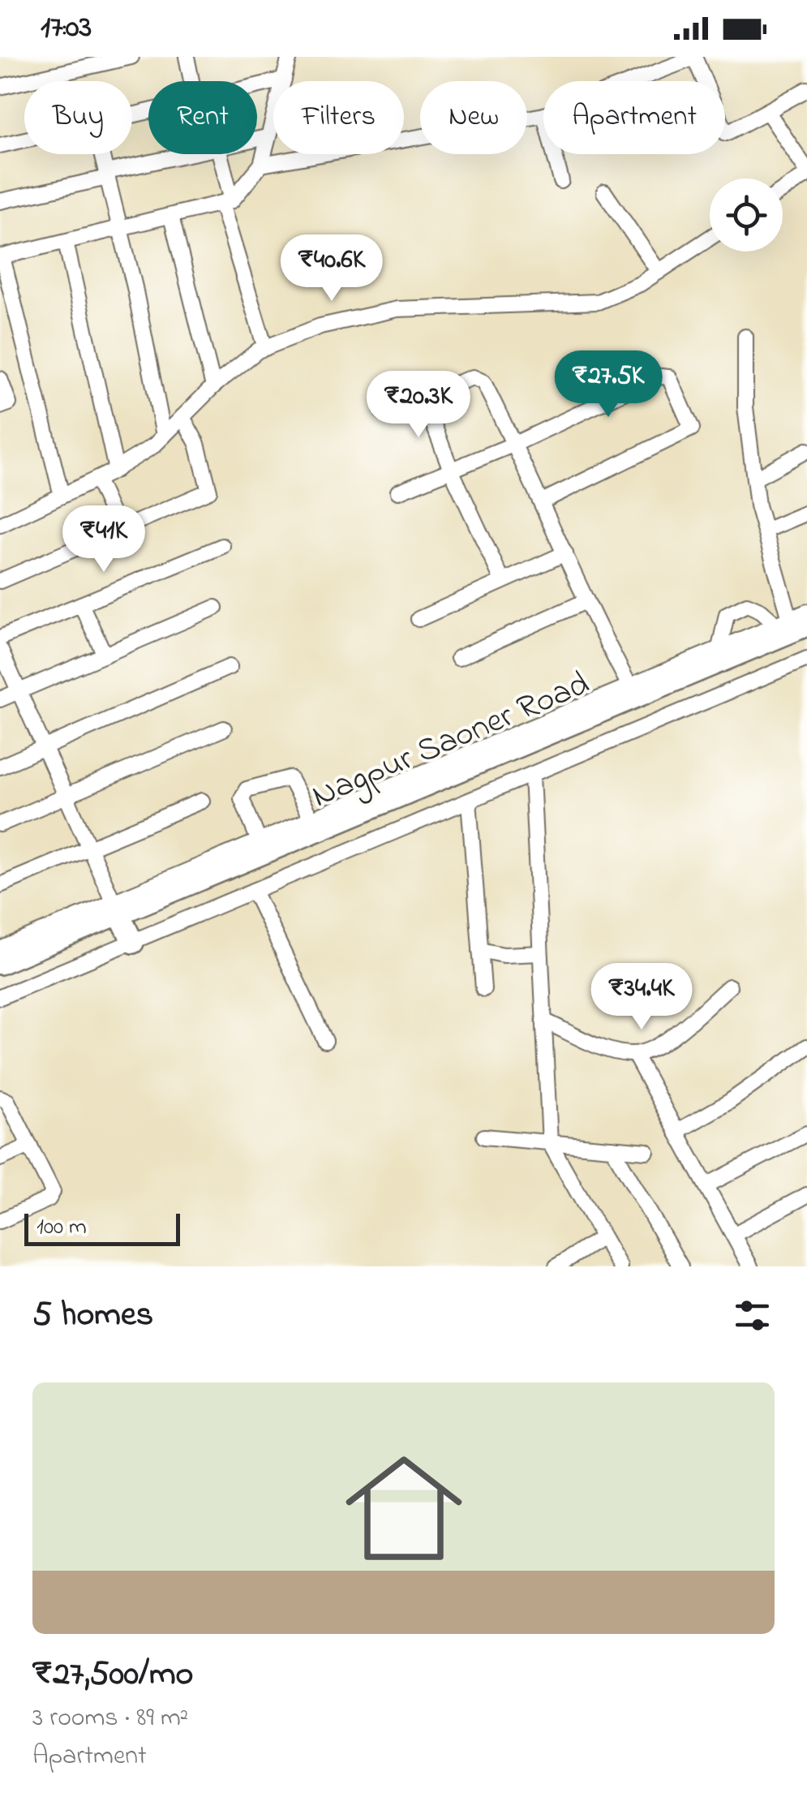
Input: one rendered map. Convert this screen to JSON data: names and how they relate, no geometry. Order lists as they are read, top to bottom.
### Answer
{
  "streets": {
    "highway": ["Nagpur Saoner Road"]
  },
  "scale_bar": "100 m",
  "page": {
    "status": "17:03",
    "chip": [
      "Buy",
      "Rent",
      "Filters",
      "New",
      "Apartment"
    ],
    "price": [
      "₹40.6K",
      "₹27.5K",
      "₹20.3K",
      "₹41K",
      "₹34.4K"
    ],
    "scale": "100 m",
    "heading": "5 homes",
    "list": [
      {
        "name": "₹27,500/mo",
        "note": "3 rooms · 89 m² · Apartment"
      }
    ]
  }
}
